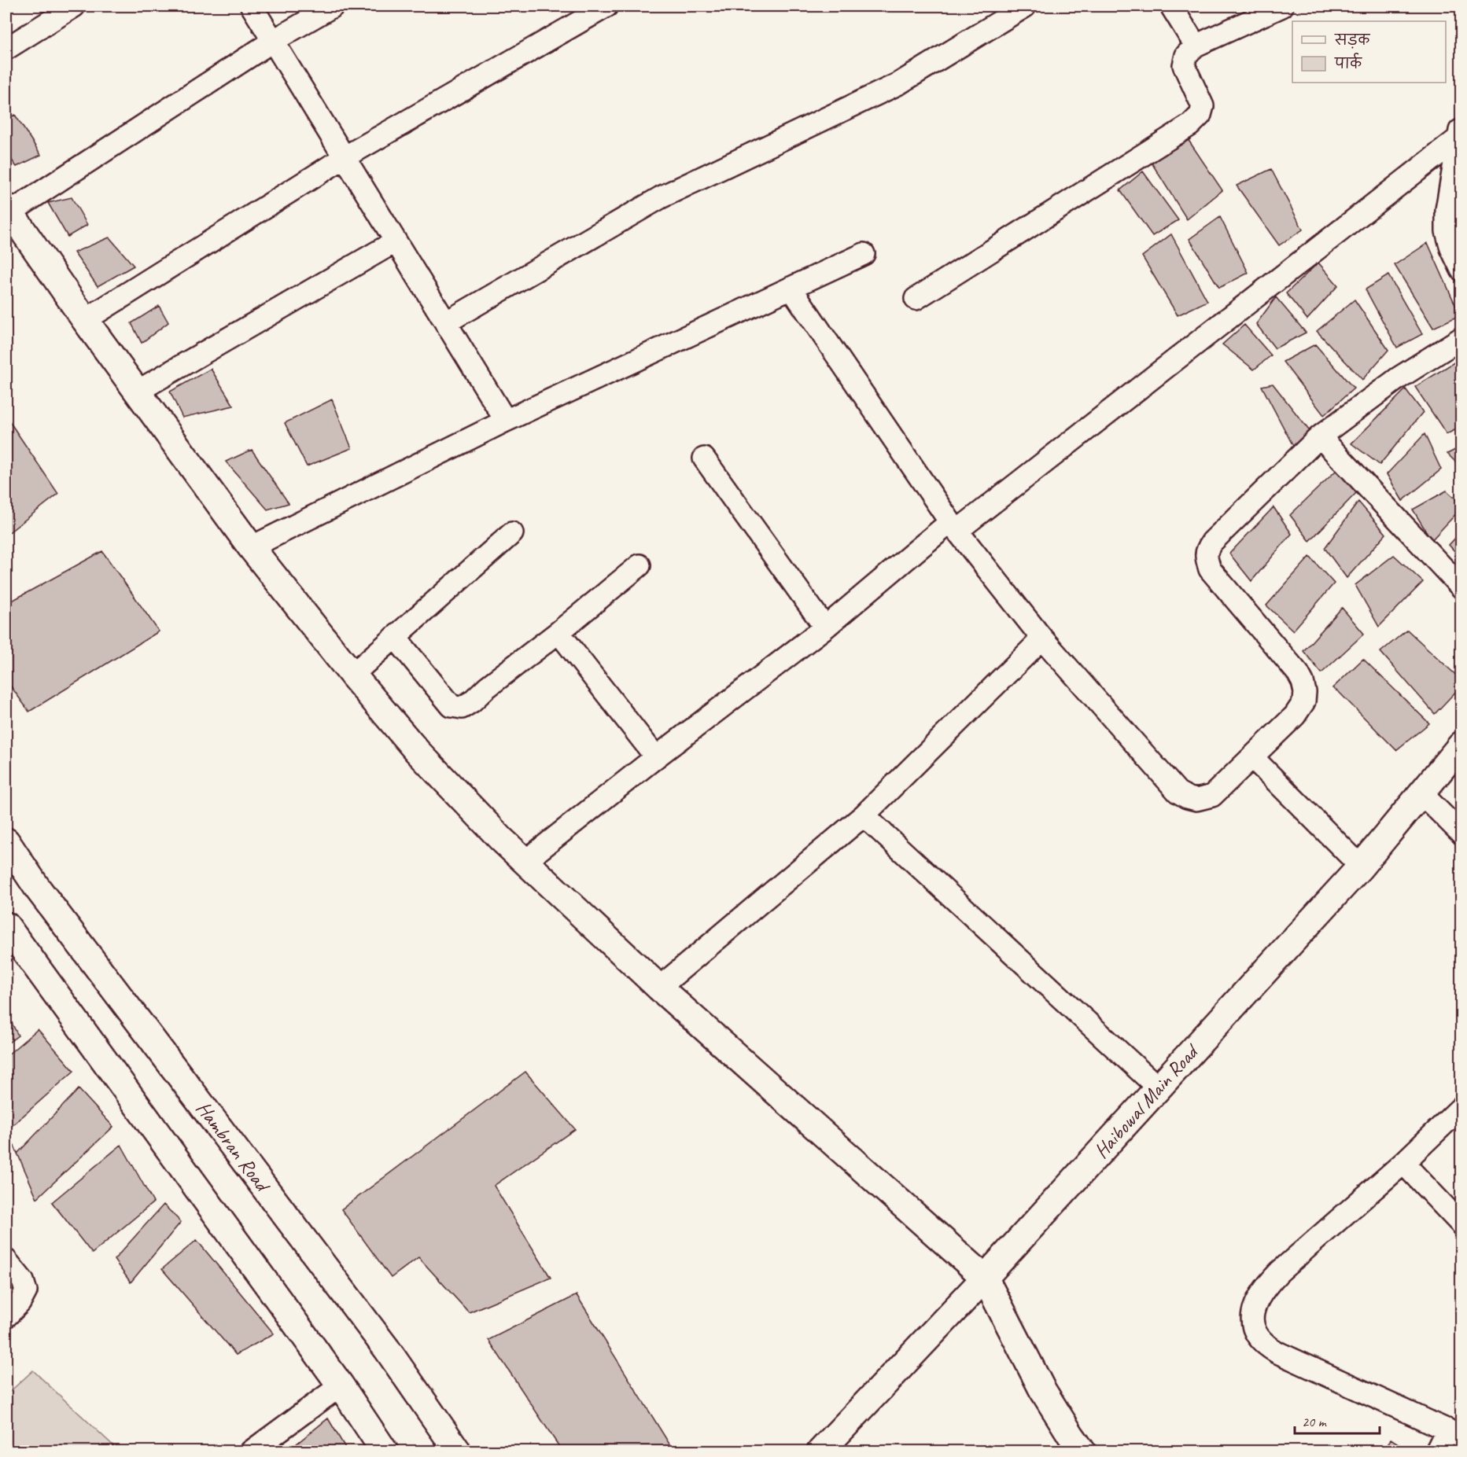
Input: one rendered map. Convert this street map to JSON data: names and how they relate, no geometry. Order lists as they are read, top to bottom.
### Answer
{
  "streets": {
    "street": ["Haibowal Main Road", "Hambran Road"]
  },
  "legend": ["सड़क", "पार्क"],
  "scale_bar": "20 m"
}
